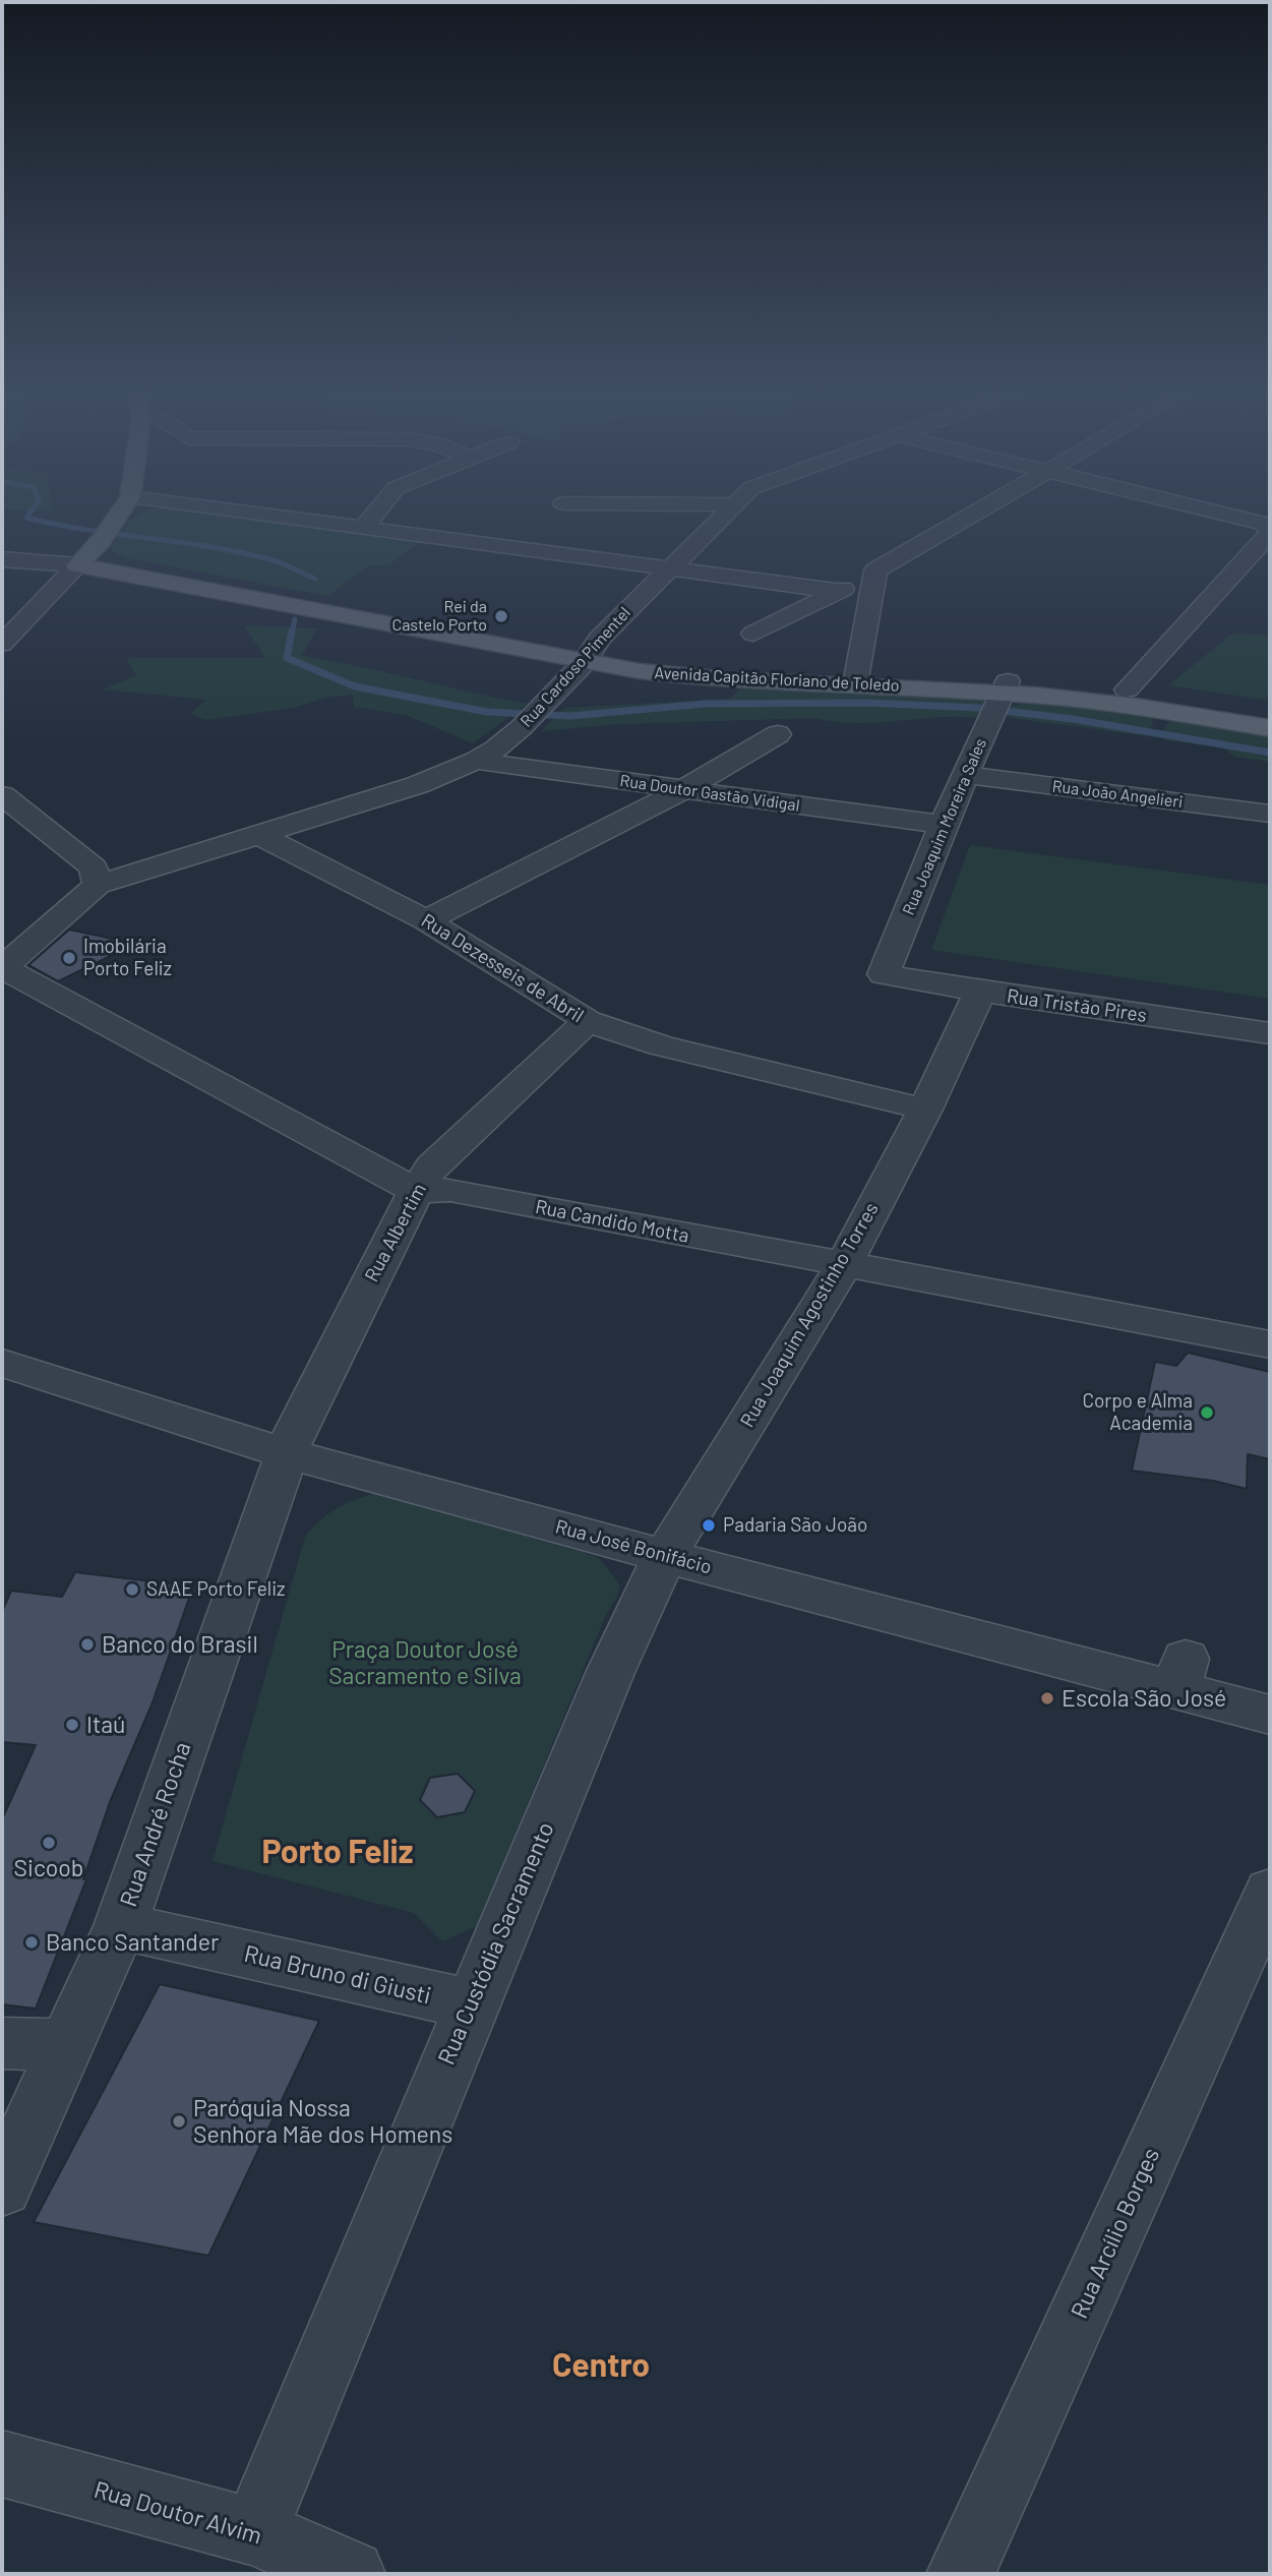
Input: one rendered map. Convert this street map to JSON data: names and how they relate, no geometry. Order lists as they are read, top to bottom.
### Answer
{
  "streets": {
    "main road": ["Avenida Capitão Floriano de Toledo"],
    "street": [
      "Rua Cardoso Pimentel",
      "Rua Doutor Gastão Vidigal",
      "Rua João Angelieri",
      "Rua Joaquim Moreira Sales",
      "Rua Dezesseis de Abril",
      "Rua Tristão Pires",
      "Rua Candido Motta",
      "Rua Albertim",
      "Rua Joaquim Agostinho Torres",
      "Rua José Bonifácio",
      "Rua André Rocha",
      "Rua Custódia Sacramento",
      "Rua Bruno di Giusti",
      "Rua Arcílio Borges",
      "Rua Doutor Alvim"
    ]
  },
  "crossings": [
    ["Rua Cardoso Pimentel", "Avenida Capitão Floriano de Toledo"],
    ["Rua Cardoso Pimentel", "Rua Doutor Gastão Vidigal"],
    ["Rua Cardoso Pimentel", "Rua Dezesseis de Abril"],
    ["Rua Cardoso Pimentel", "Rua Candido Motta"],
    ["Avenida Capitão Floriano de Toledo", "Rua Joaquim Moreira Sales"],
    ["Rua Doutor Gastão Vidigal", "Rua Joaquim Moreira Sales"],
    ["Rua João Angelieri", "Rua Joaquim Moreira Sales"],
    ["Rua Joaquim Moreira Sales", "Rua Tristão Pires"],
    ["Rua Dezesseis de Abril", "Rua Albertim"],
    ["Rua Dezesseis de Abril", "Rua Joaquim Agostinho Torres"],
    ["Rua Tristão Pires", "Rua Joaquim Agostinho Torres"],
    ["Rua Candido Motta", "Rua Albertim"],
    ["Rua Candido Motta", "Rua Joaquim Agostinho Torres"],
    ["Rua Albertim", "Rua José Bonifácio"],
    ["Rua Albertim", "Rua André Rocha"],
    ["Rua Joaquim Agostinho Torres", "Rua José Bonifácio"],
    ["Rua Joaquim Agostinho Torres", "Rua Custódia Sacramento"],
    ["Rua José Bonifácio", "Rua André Rocha"],
    ["Rua José Bonifácio", "Rua Custódia Sacramento"],
    ["Rua André Rocha", "Rua Bruno di Giusti"],
    ["Rua Custódia Sacramento", "Rua Bruno di Giusti"],
    ["Rua Custódia Sacramento", "Rua Doutor Alvim"]
  ],
  "districts": ["Porto Feliz", "Centro"],
  "parks": ["Praça Doutor José Sacramento e Silva"],
  "places": [
    "Rei da Castelo Porto",
    "Imobilária Porto Feliz",
    "Corpo e Alma Academia",
    "Padaria São João",
    "SAAE Porto Feliz",
    "Banco do Brasil",
    "Escola São José",
    "Itaú",
    "Sicoob",
    "Banco Santander",
    "Paróquia Nossa Senhora Mãe dos Homens"
  ]
}
